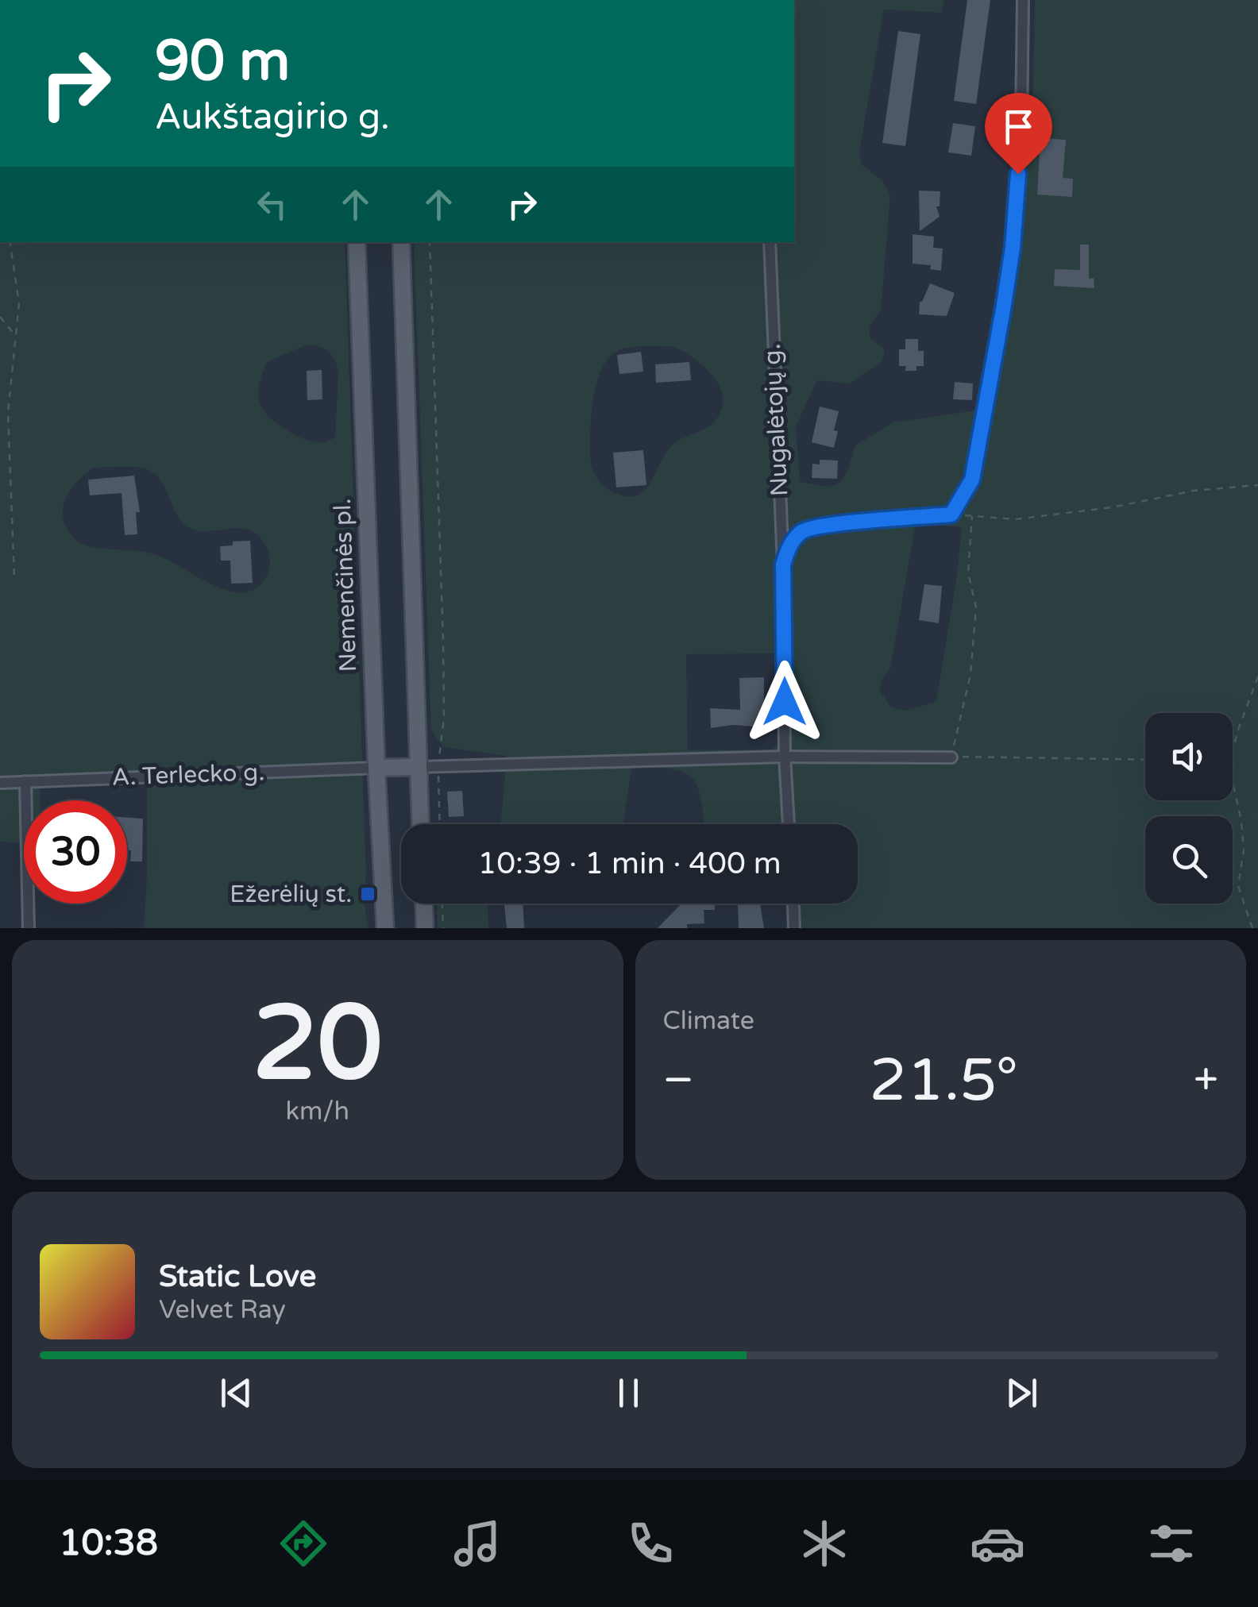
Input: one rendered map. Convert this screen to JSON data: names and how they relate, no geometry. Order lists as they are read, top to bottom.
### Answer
{
  "streets": {
    "main road": ["Nemenčinės pl."],
    "street": ["Nugalėtojų g.", "A. Terlecko g."]
  },
  "crossings": [
    ["Nemenčinės pl.", "A. Terlecko g."]
  ],
  "places": {
    "transit": ["Ežerėlių st."]
  },
  "page": {
    "turn": ["90 m", "Aukštagirio g."],
    "limit": "30",
    "trip": "10:39 · 1 min · 400 m",
    "tile": [
      ["20", "km/h"],
      "Climate"
    ],
    "heat": ["−", "21.5°", "+"],
    "song": ["Static Love", "Velvet Ray"],
    "tabs": "10:38"
  }
}
